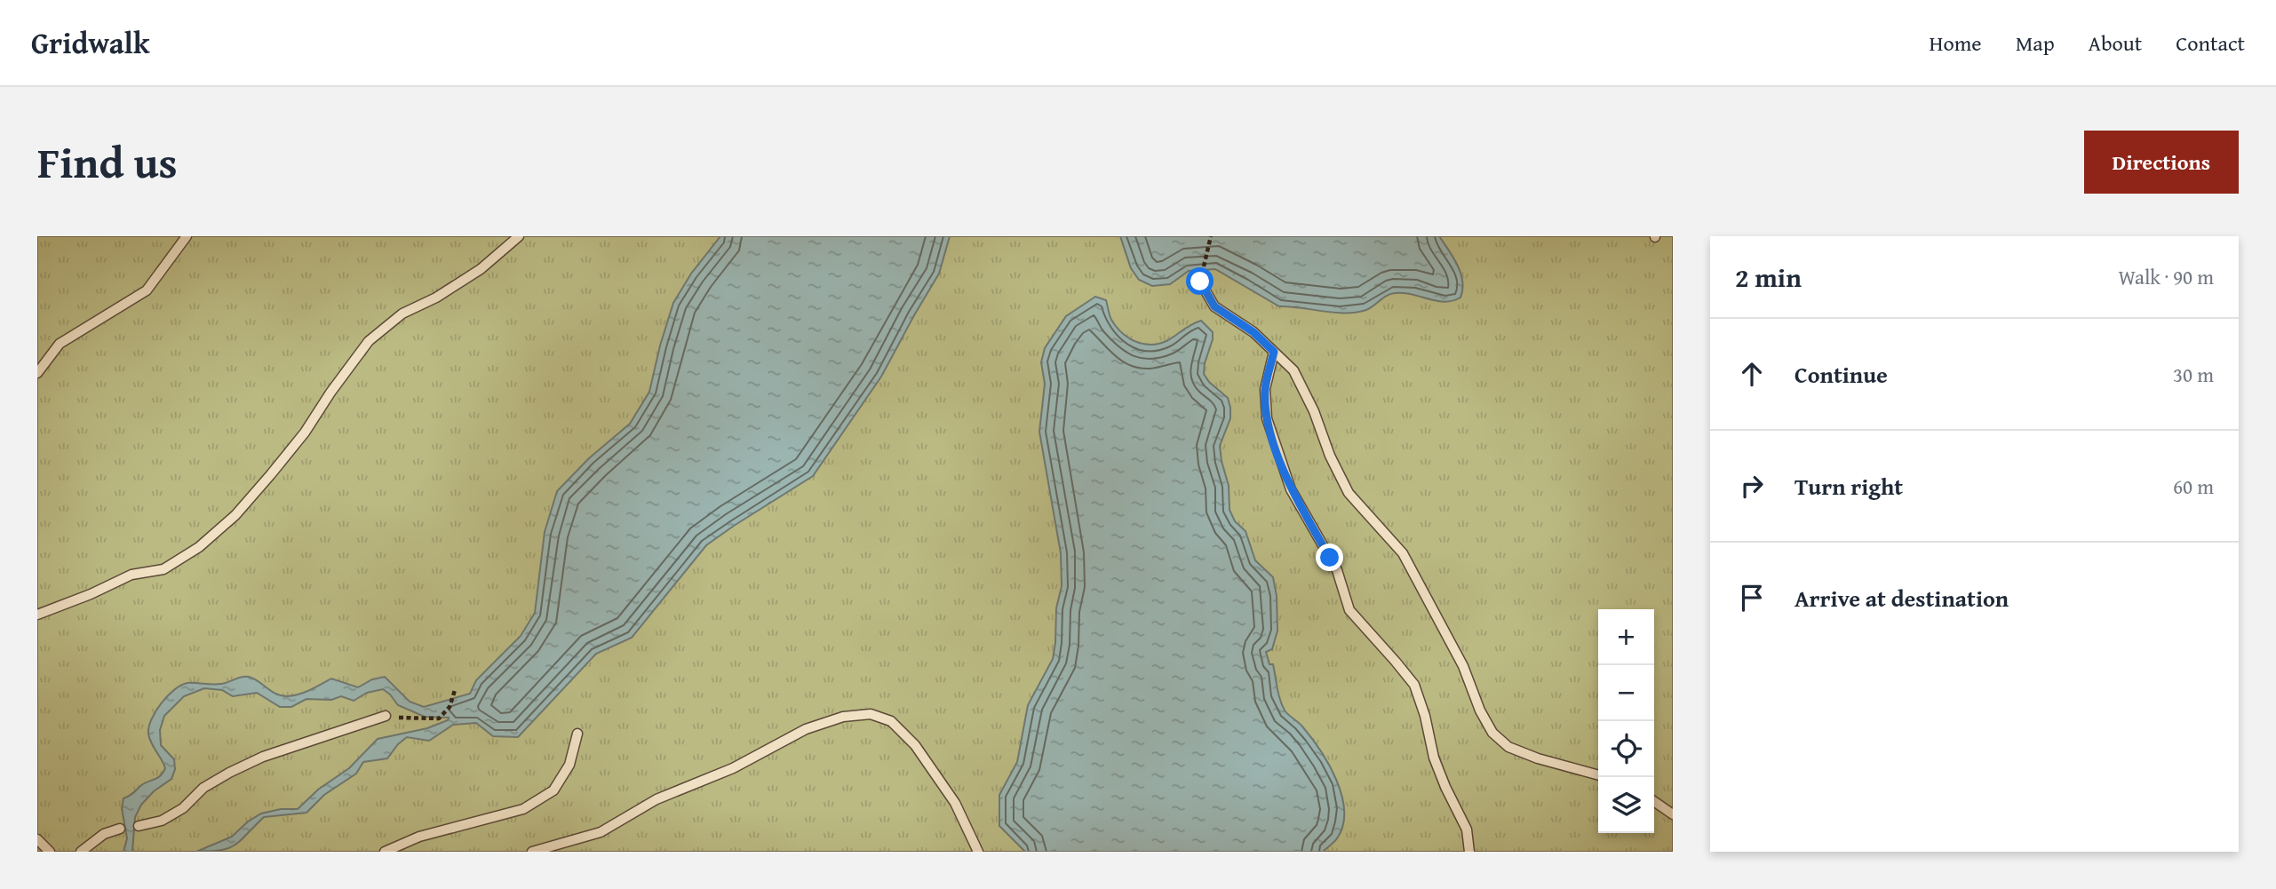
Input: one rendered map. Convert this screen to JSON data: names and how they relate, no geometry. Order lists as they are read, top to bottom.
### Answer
{
  "page": {
    "header": "Gridwalk",
    "nav": [
      "Home",
      "Map",
      "About",
      "Contact"
    ],
    "title": "Find us",
    "buttons": "Directions",
    "heading": ["2 min", "Walk · 90 m"],
    "list": [
      ["Continue", "30 m"],
      ["Turn right", "60 m"],
      "Arrive at destination"
    ],
    "map_buttons": ["+", "−"]
  }
}
